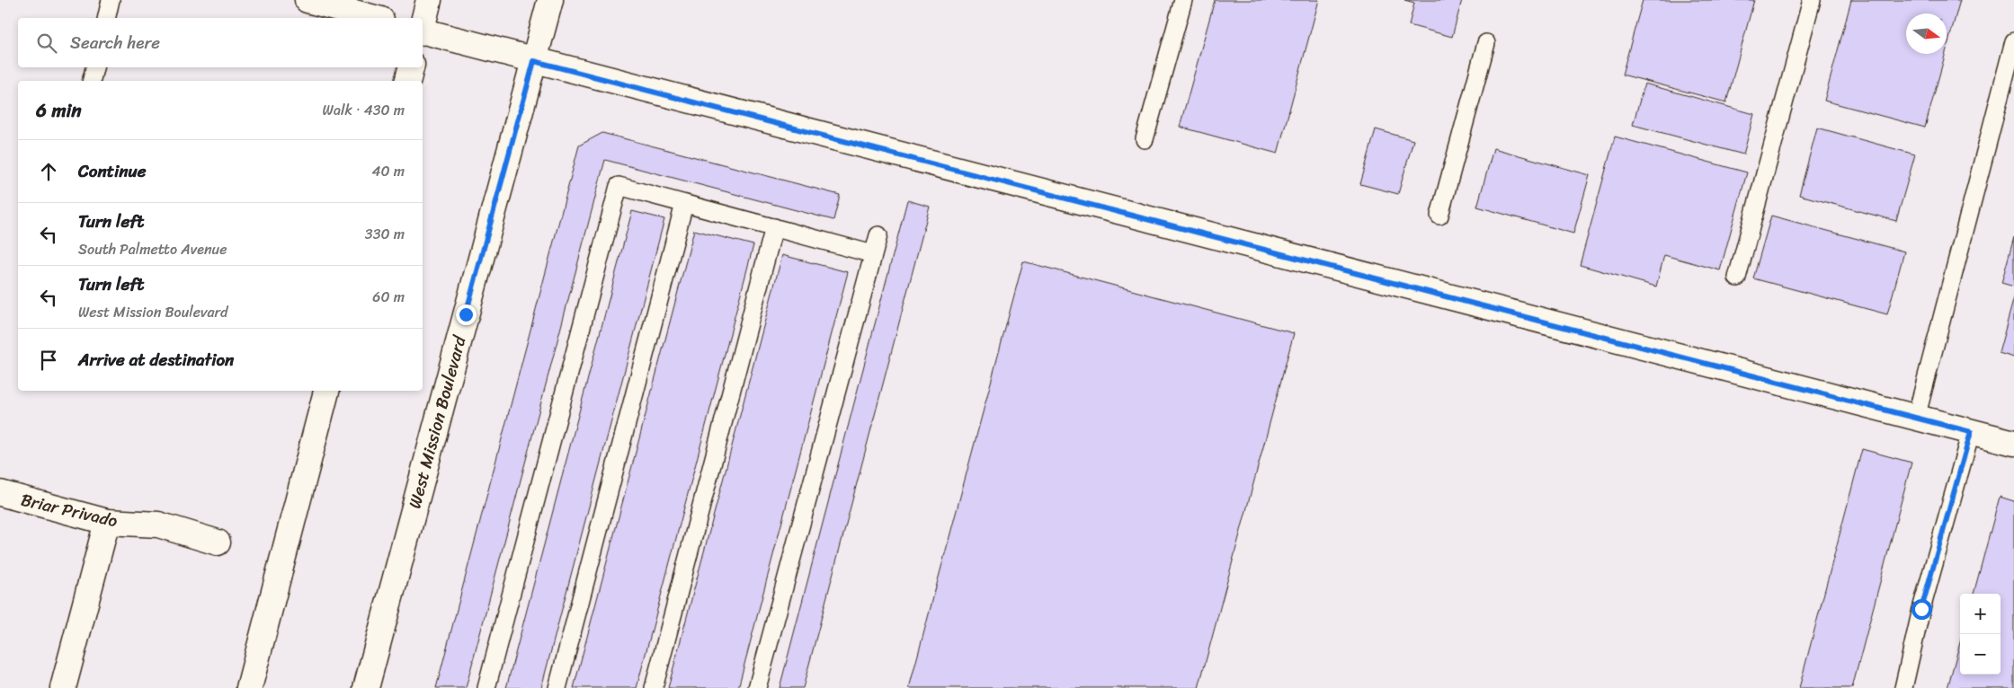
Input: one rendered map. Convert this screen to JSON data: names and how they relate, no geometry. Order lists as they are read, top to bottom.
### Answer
{
  "streets": {
    "street": ["West Mission Boulevard", "Briar Privado"]
  },
  "north": "right",
  "page": {
    "search": "Search here",
    "heading": ["6 min", "Walk · 430 m"],
    "list": [
      ["Continue", "40 m"],
      ["Turn left", "South Palmetto Avenue", "330 m"],
      ["Turn left", "West Mission Boulevard", "60 m"],
      "Arrive at destination"
    ],
    "map_buttons": ["+", "−"]
  }
}
